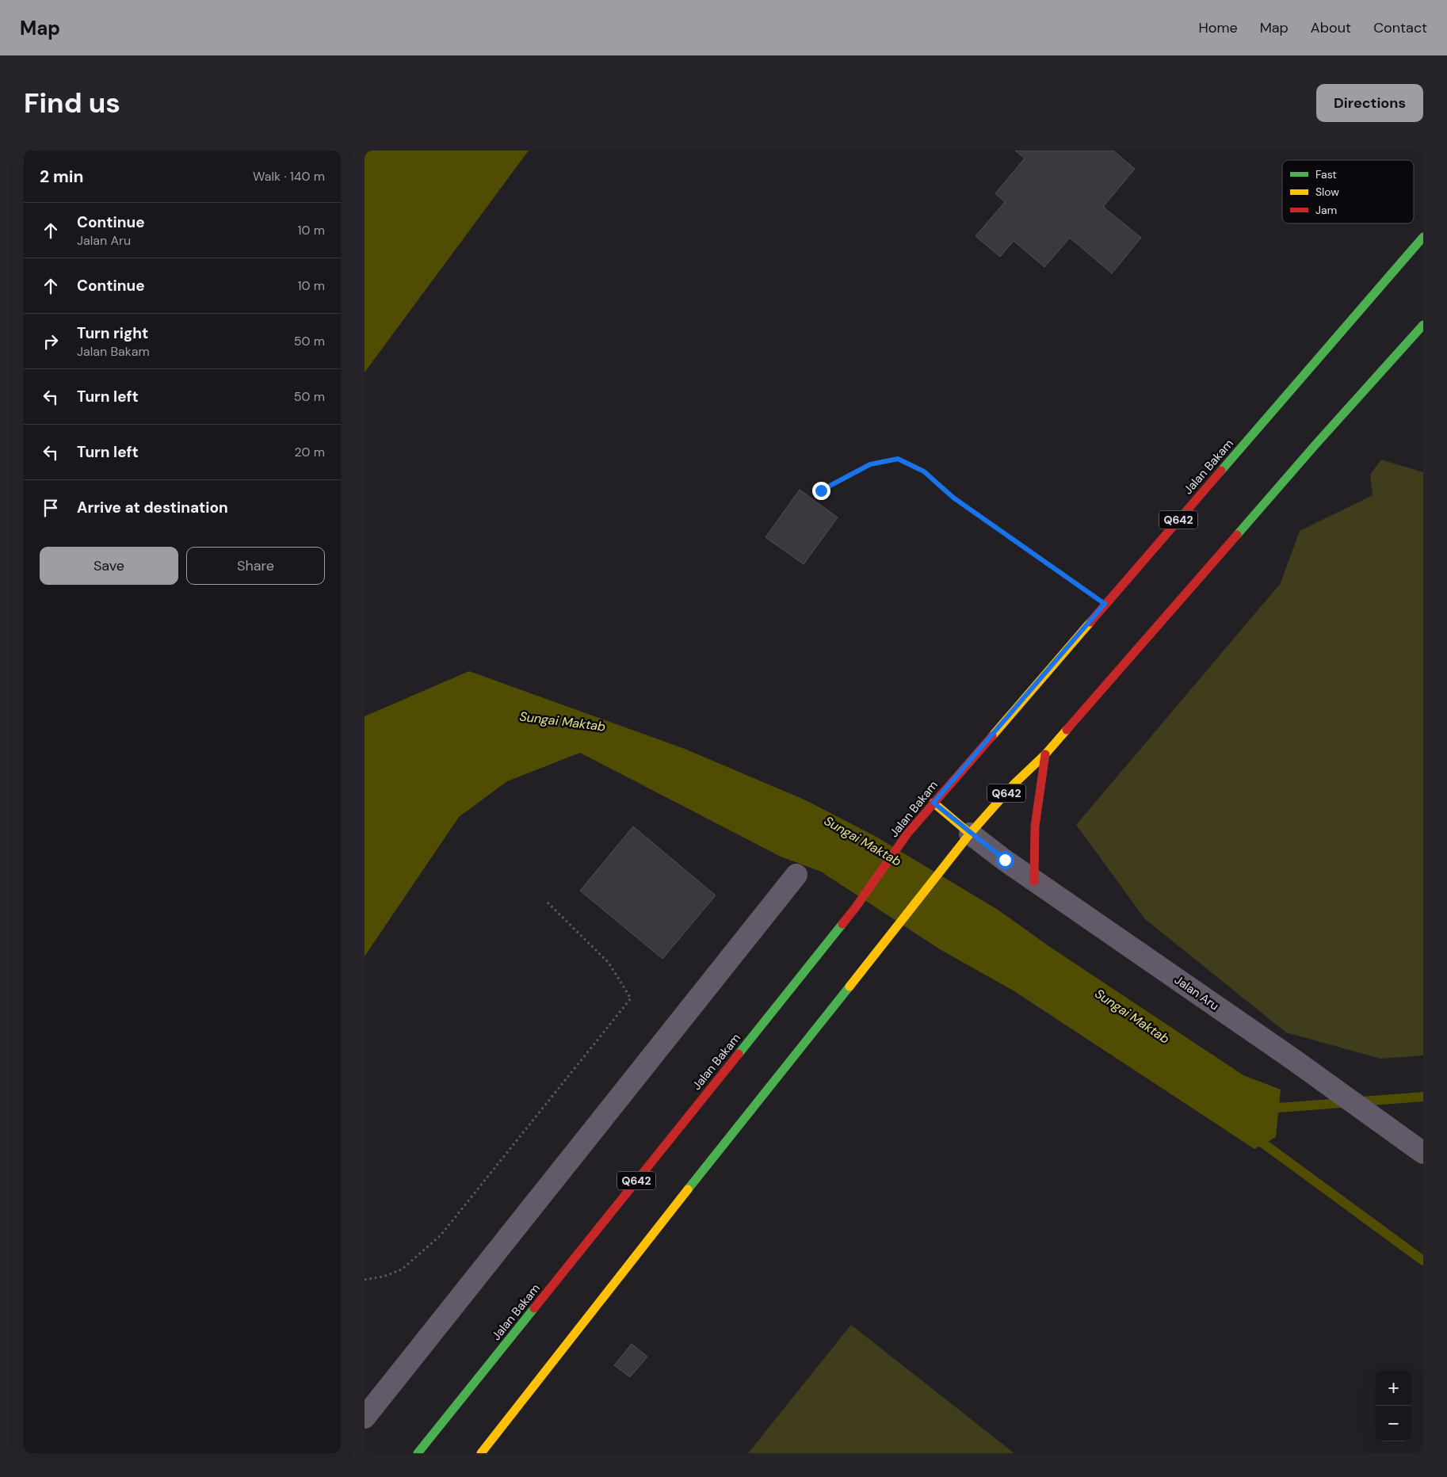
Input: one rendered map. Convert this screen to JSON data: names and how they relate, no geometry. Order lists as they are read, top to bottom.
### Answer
{
  "streets": {
    "main road": ["Jalan Bakam", "Q642"],
    "street": ["Jalan Aru"]
  },
  "crossings": [
    ["Q642", "Jalan Aru"]
  ],
  "water": ["Sungai Maktab"],
  "legend": ["Fast", "Slow", "Jam"],
  "page": {
    "header": "Map",
    "nav": [
      "Home",
      "Map",
      "About",
      "Contact"
    ],
    "buttons": [
      "Directions",
      ["Save", "Share"]
    ],
    "title": "Find us",
    "heading": ["2 min", "Walk · 140 m"],
    "list": [
      ["Continue", "Jalan Aru", "10 m"],
      ["Continue", "10 m"],
      ["Turn right", "Jalan Bakam", "50 m"],
      ["Turn left", "50 m"],
      ["Turn left", "20 m"],
      "Arrive at destination"
    ],
    "map_buttons": ["+", "−"]
  }
}
